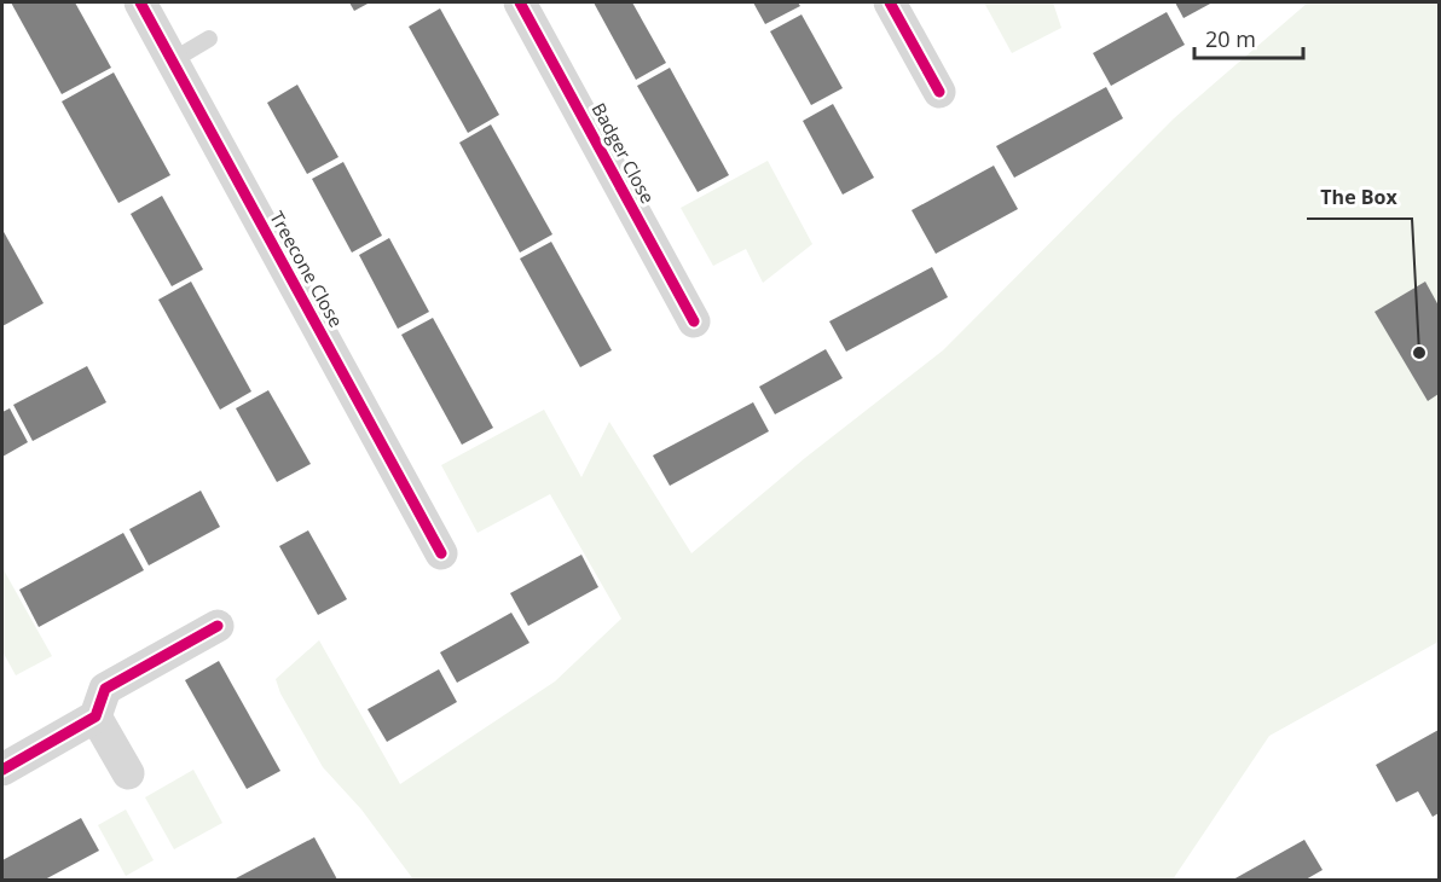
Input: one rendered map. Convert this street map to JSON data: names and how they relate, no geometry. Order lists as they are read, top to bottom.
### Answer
{
  "streets": {
    "street": ["Badger Close", "Treecone Close"]
  },
  "places": ["The Box"],
  "scale_bar": "20 m"
}
